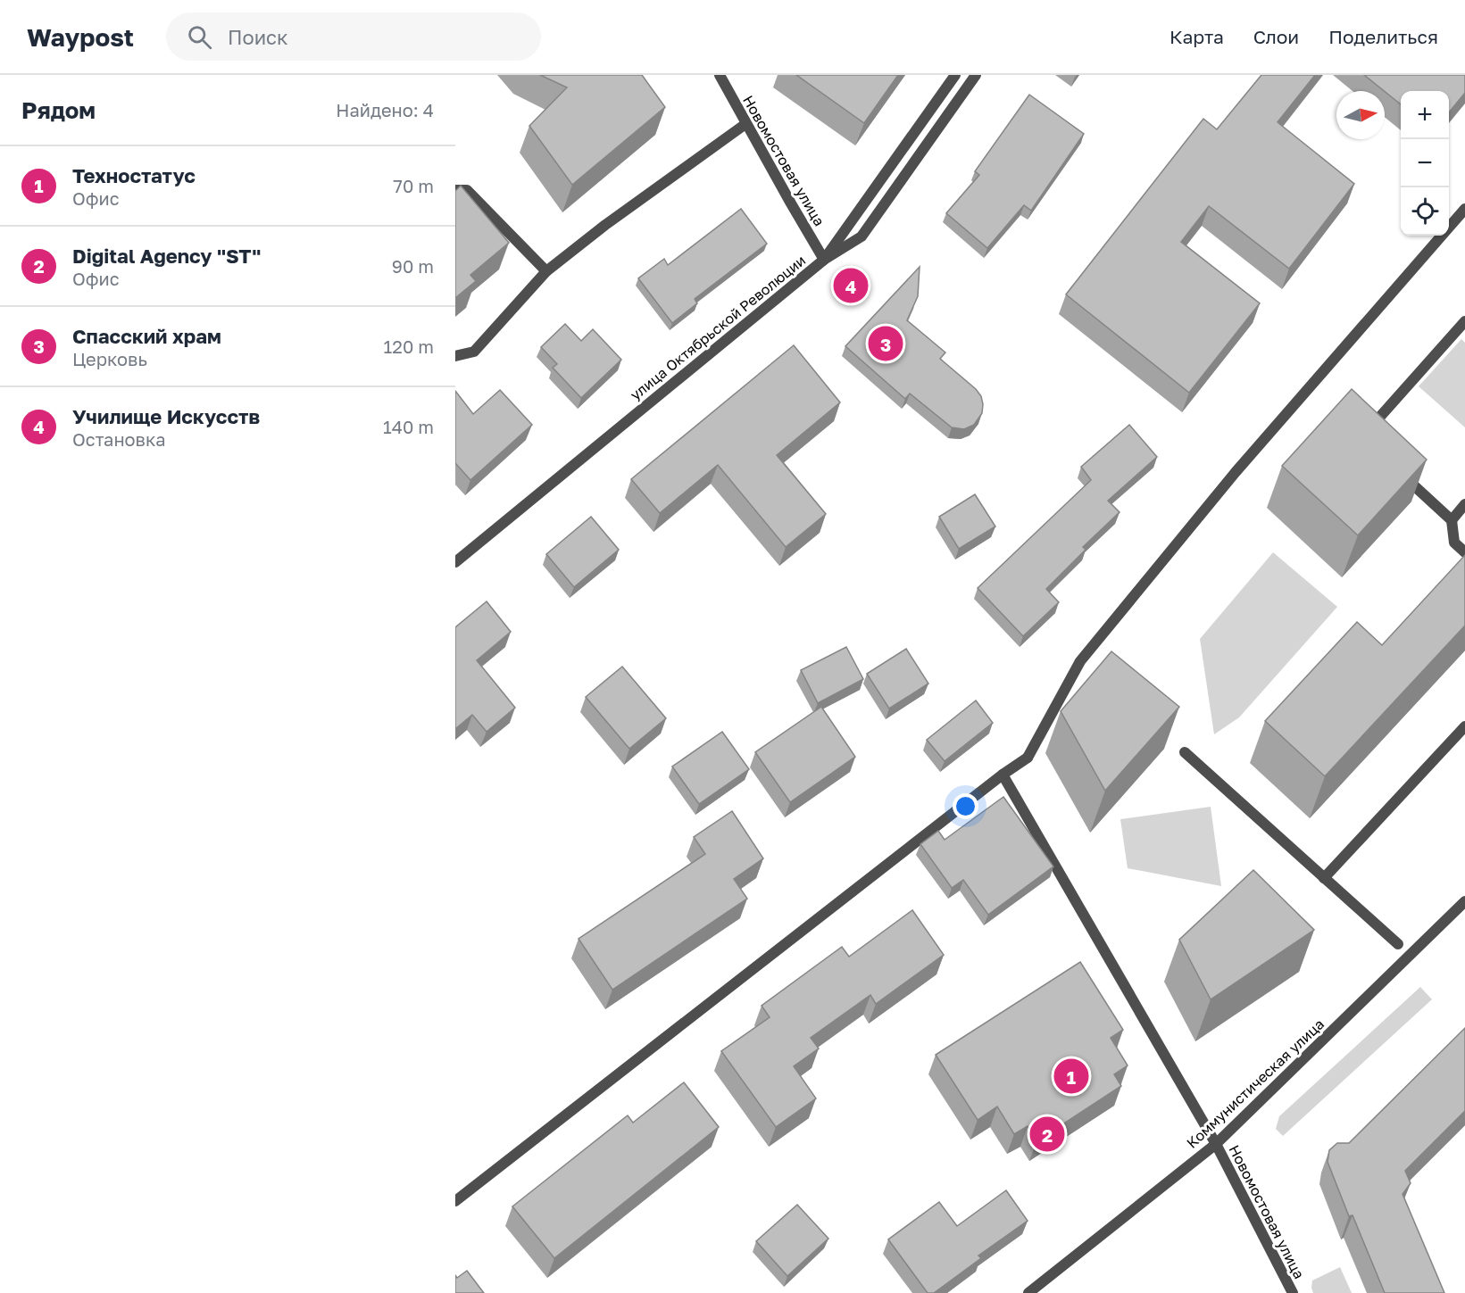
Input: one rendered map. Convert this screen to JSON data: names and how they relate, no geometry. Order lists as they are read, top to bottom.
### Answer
{
  "streets": {
    "street": ["Новомостовая улица", "улица Октябрьской Революции", "Коммунистическая улица"]
  },
  "crossings": [
    ["Новомостовая улица", "улица Октябрьской Революции"],
    ["Новомостовая улица", "Коммунистическая улица"]
  ],
  "north": "right",
  "page": {
    "header": "Waypost",
    "search": "Поиск",
    "nav": ["Карта", "Слои", "Поделиться"],
    "heading": ["Рядом", "Найдено: 4"],
    "map_buttons": ["+", "−"],
    "list": [
      {
        "mark": "1",
        "name": "Техностатус",
        "note": "Офис",
        "value": "70 m"
      },
      {
        "mark": "2",
        "name": "Digital Agency \"ST\"",
        "note": "Офис",
        "value": "90 m"
      },
      {
        "mark": "3",
        "name": "Спасский храм",
        "note": "Церковь",
        "value": "120 m"
      },
      {
        "mark": "4",
        "name": "Училище Искусств",
        "note": "Остановка",
        "value": "140 m"
      }
    ],
    "pins": [
      "4",
      "3",
      "1",
      "2"
    ]
  }
}
